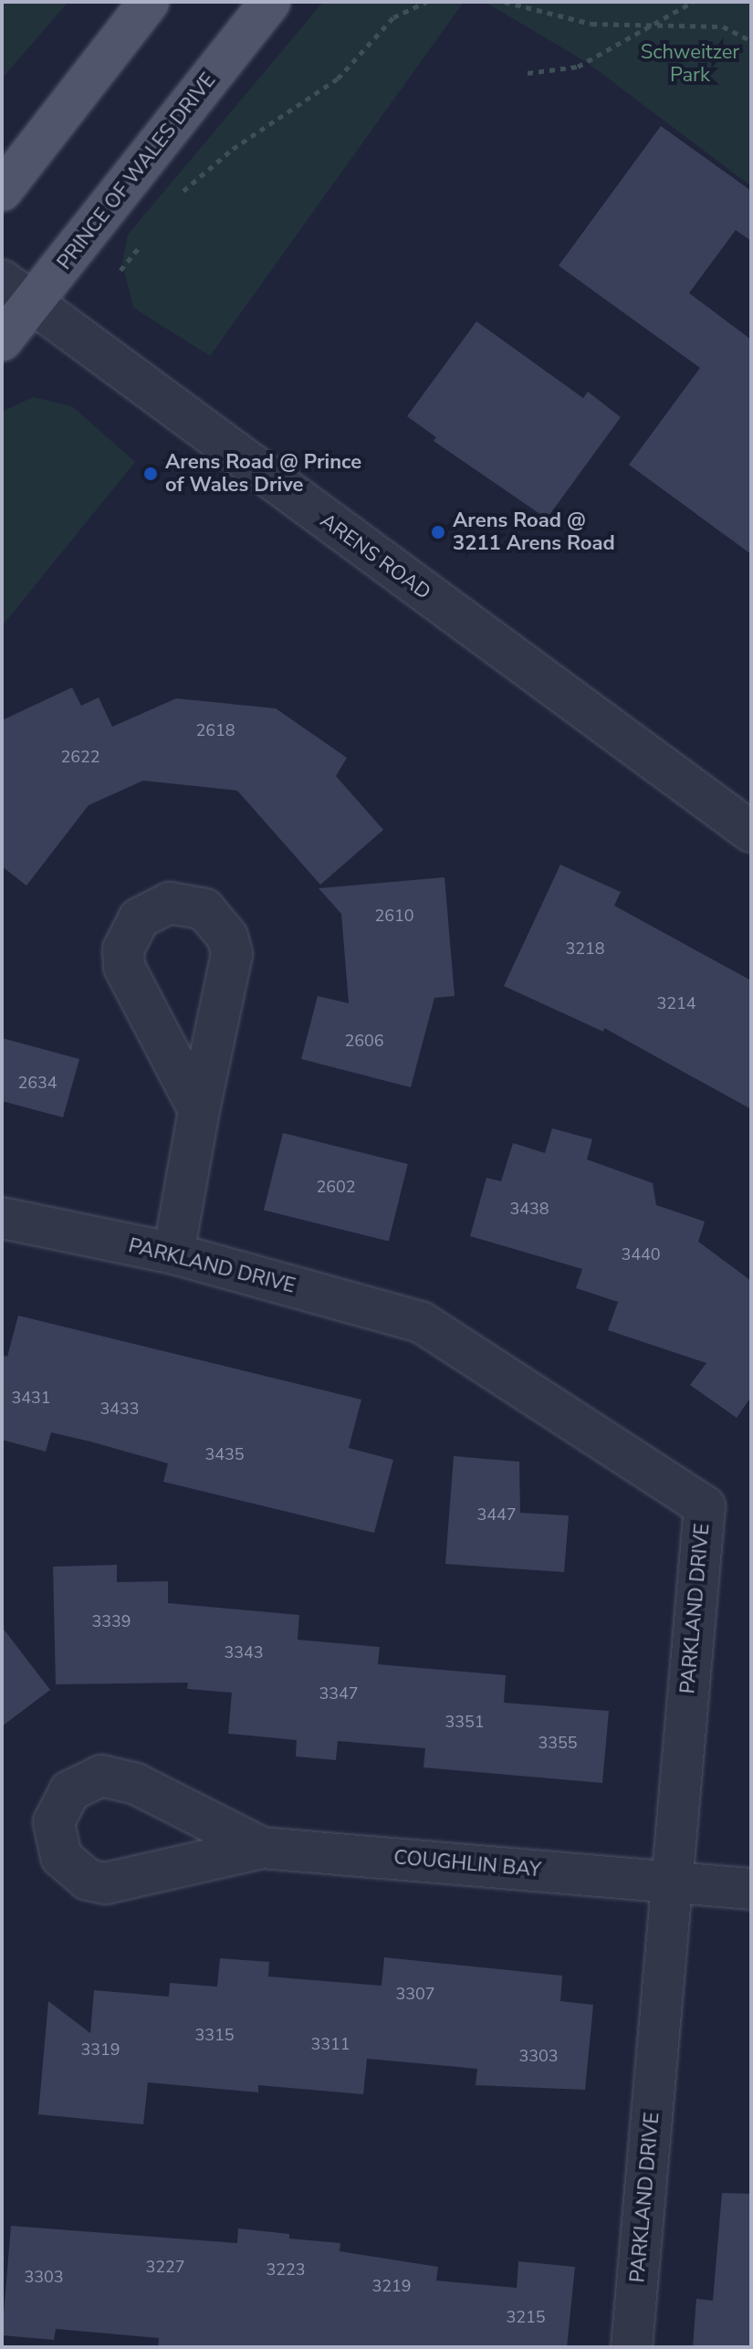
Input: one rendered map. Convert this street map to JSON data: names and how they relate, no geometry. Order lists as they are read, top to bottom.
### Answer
{
  "streets": {
    "main road": ["PRINCE OF WALES DRIVE"],
    "street": ["ARENS ROAD", "PARKLAND DRIVE", "COUGHLIN BAY"]
  },
  "crossings": [
    ["PRINCE OF WALES DRIVE", "ARENS ROAD"],
    ["PARKLAND DRIVE", "COUGHLIN BAY"]
  ],
  "parks": ["Schweitzer Park"],
  "places": ["Arens Road @ Prince of Wales Drive", "Arens Road @ 3211 Arens Road"],
  "house_numbers": [
    "2618",
    "2622",
    "2610",
    "3218",
    "3214",
    "2606",
    "2634",
    "2602",
    "3438",
    "3440",
    "3431",
    "3433",
    "3435",
    "3447",
    "3339",
    "3343",
    "3347",
    "3351",
    "3355",
    "3307",
    "3315",
    "3311",
    "3319",
    "3303",
    "3227",
    "3223",
    "3303",
    "3219",
    "3215"
  ]
}
